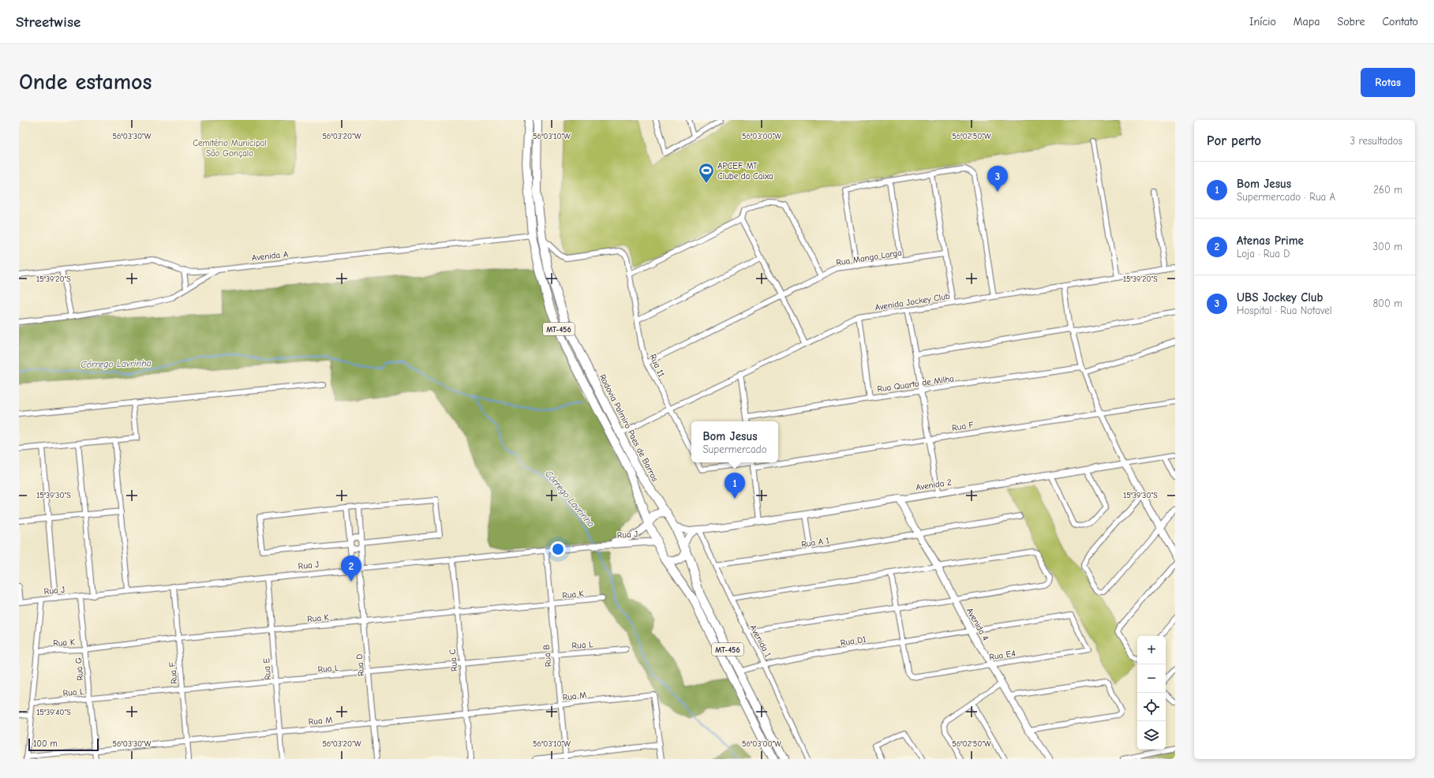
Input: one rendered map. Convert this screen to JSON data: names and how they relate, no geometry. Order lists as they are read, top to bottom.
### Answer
{
  "streets": {
    "main road": ["MT-456", "Rodovia Palmiro Paes de Barros"],
    "street": [
      "Avenida A",
      "Rua Manga Larga",
      "Avenida Jockey Club",
      "Rua 11",
      "Rua Quarto de Milha",
      "Rua F",
      "Avenida 2",
      "Rua J",
      "Rua A 1",
      "Rua K",
      "Avenida 4",
      "Avenida 1",
      "Rua D1",
      "Rua L",
      "Rua E4",
      "Rua B",
      "Rua C",
      "Rua D",
      "Rua G",
      "Rua E",
      "Rua M"
    ]
  },
  "crossings": [
    ["Avenida A", "MT-456"],
    ["Rua Manga Larga", "Rua 11"],
    ["Avenida Jockey Club", "Rua 11"],
    ["MT-456", "Rua J"],
    ["Rua 11", "Rodovia Palmiro Paes de Barros"],
    ["Rua F", "Rua J"],
    ["Rua F", "Rua K"],
    ["Rua F", "Rua L"],
    ["Rua F", "Rua M"],
    ["Rodovia Palmiro Paes de Barros", "Avenida 2"],
    ["Rodovia Palmiro Paes de Barros", "Rua D1"],
    ["Avenida 2", "Avenida 4"],
    ["Avenida 2", "Avenida 1"],
    ["Rua J", "Rua B"],
    ["Rua J", "Rua C"],
    ["Rua J", "Rua D"],
    ["Rua J", "Rua G"],
    ["Rua J", "Rua E"],
    ["Rua A 1", "Avenida 4"],
    ["Rua A 1", "Avenida 1"],
    ["Rua K", "Rua B"],
    ["Rua K", "Rua C"],
    ["Rua K", "Rua D"],
    ["Rua K", "Rua G"],
    ["Rua K", "Rua E"],
    ["Avenida 4", "Rua D1"],
    ["Avenida 4", "Rua E4"],
    ["Avenida 1", "Rua D1"],
    ["Rua D1", "Rua E4"],
    ["Rua L", "Rua B"],
    ["Rua L", "Rua C"],
    ["Rua L", "Rua D"],
    ["Rua L", "Rua G"],
    ["Rua L", "Rua E"],
    ["Rua B", "Rua M"],
    ["Rua C", "Rua M"],
    ["Rua D", "Rua M"],
    ["Rua G", "Rua M"],
    ["Rua E", "Rua M"]
  ],
  "water": ["Córrego Lavrinha"],
  "parks": ["Cemitério Municipal São Gonçalo"],
  "places": {
    "sports": ["APCEF-MT Clube da Caixa"]
  },
  "scale_bar": "100 m",
  "page": {
    "header": "Streetwise",
    "nav": [
      "Início",
      "Mapa",
      "Sobre",
      "Contato"
    ],
    "buttons": "Rotas",
    "title": "Onde estamos",
    "heading": ["Por perto", "3 resultados"],
    "list": [
      {
        "mark": "1",
        "name": "Bom Jesus",
        "note": "Supermercado · Rua A",
        "value": "260 m"
      },
      {
        "mark": "2",
        "name": "Atenas Prime",
        "note": "Loja · Rua D",
        "value": "300 m"
      },
      {
        "mark": "3",
        "name": "UBS Jockey Club",
        "note": "Hospital · Rua Notavel",
        "value": "800 m"
      }
    ],
    "pins": ["3", "1", "2"],
    "popup": ["Bom Jesus", "Supermercado"],
    "map_buttons": ["+", "−"],
    "scale": "100 m"
  },
  "coordinates": [
    "56°03'30\"W",
    "56°03'20\"W",
    "56°03'10\"W",
    "56°03'00\"W",
    "56°02'50\"W",
    "15°39'20\"S",
    "15°39'30\"S",
    "15°39'40\"S"
  ]
}
